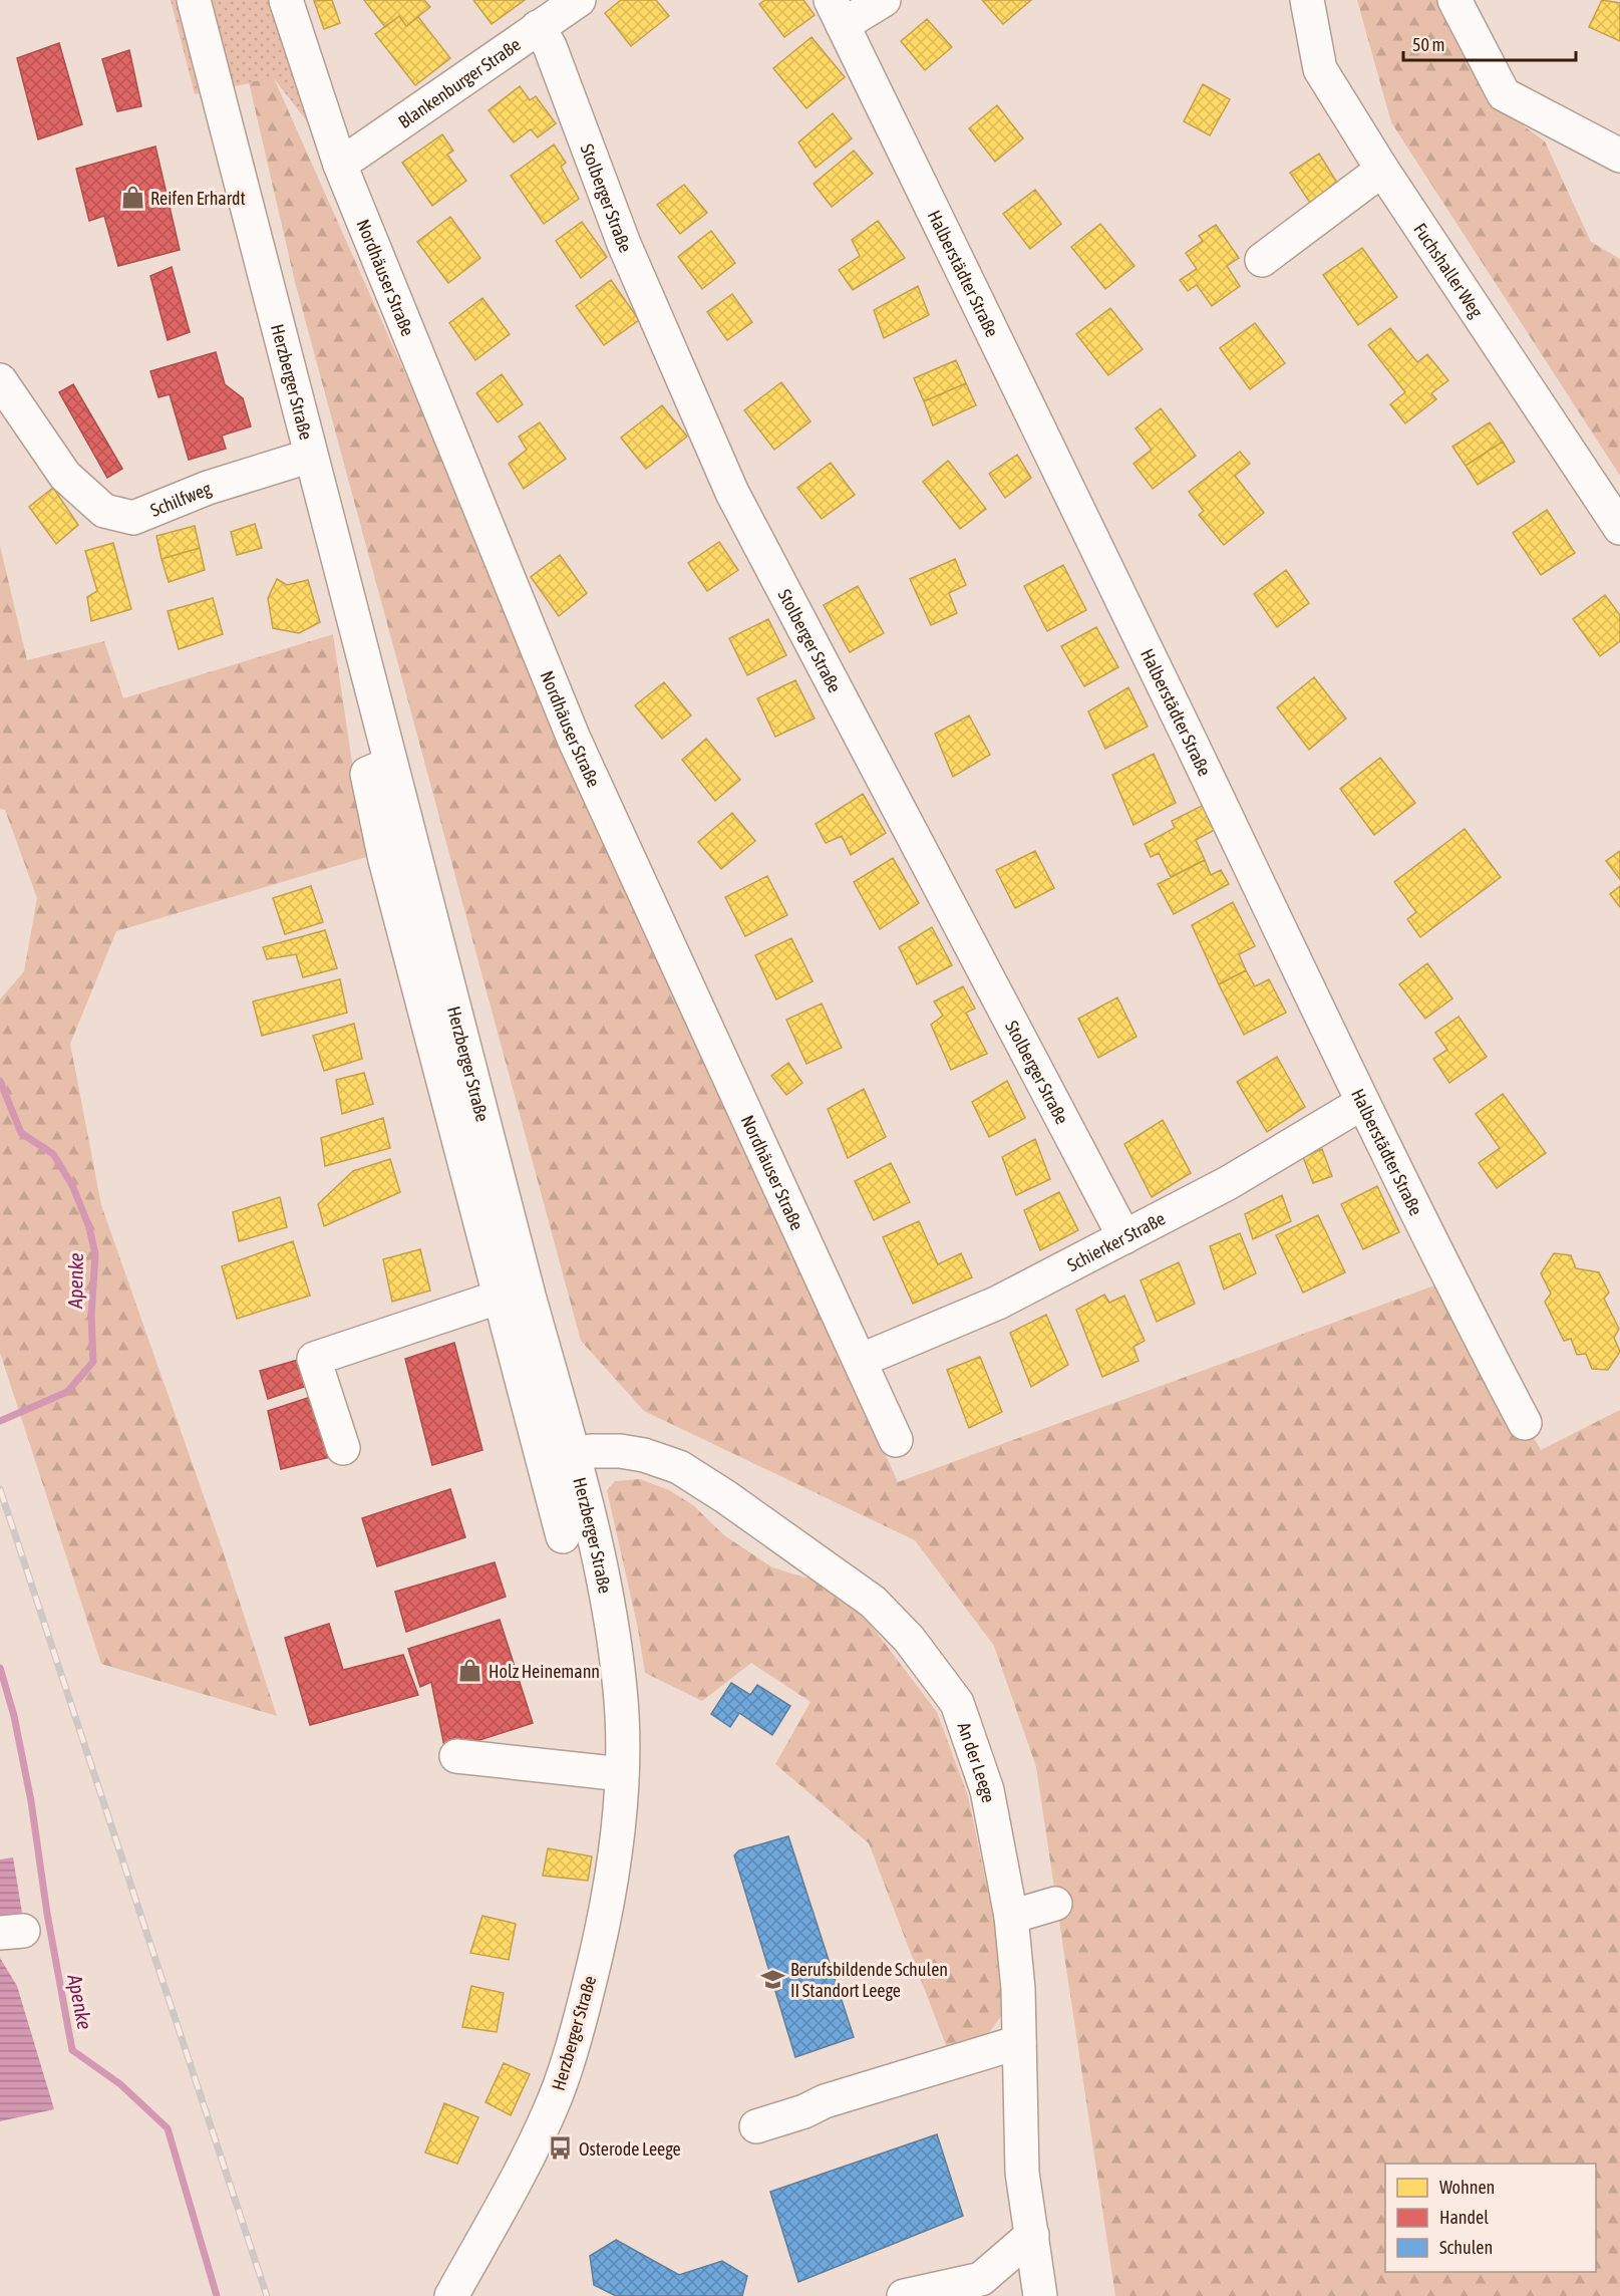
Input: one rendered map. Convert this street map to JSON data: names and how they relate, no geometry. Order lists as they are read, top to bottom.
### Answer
{
  "streets": {
    "street": [
      "Blankenburger Straße",
      "Stolberger Straße",
      "Fuchshaller Weg",
      "Halberstädter Straße",
      "Nordhäuser Straße",
      "Herzberger Straße",
      "Schilfweg",
      "Schierker Straße",
      "An der Leege"
    ]
  },
  "crossings": [
    ["Blankenburger Straße", "Stolberger Straße"],
    ["Blankenburger Straße", "Nordhäuser Straße"],
    ["Stolberger Straße", "Schierker Straße"],
    ["Halberstädter Straße", "Schierker Straße"],
    ["Nordhäuser Straße", "Schierker Straße"],
    ["Herzberger Straße", "Schilfweg"],
    ["Herzberger Straße", "An der Leege"]
  ],
  "water": ["Apenke"],
  "places": {
    "shop": ["Reifen Erhardt", "Holz Heinemann"],
    "school or university": ["Berufsbildende Schulen II Standort Leege"],
    "bus stop": ["Osterode Leege"]
  },
  "legend": ["Wohnen", "Handel", "Schulen"],
  "scale_bar": "50 m"
}
